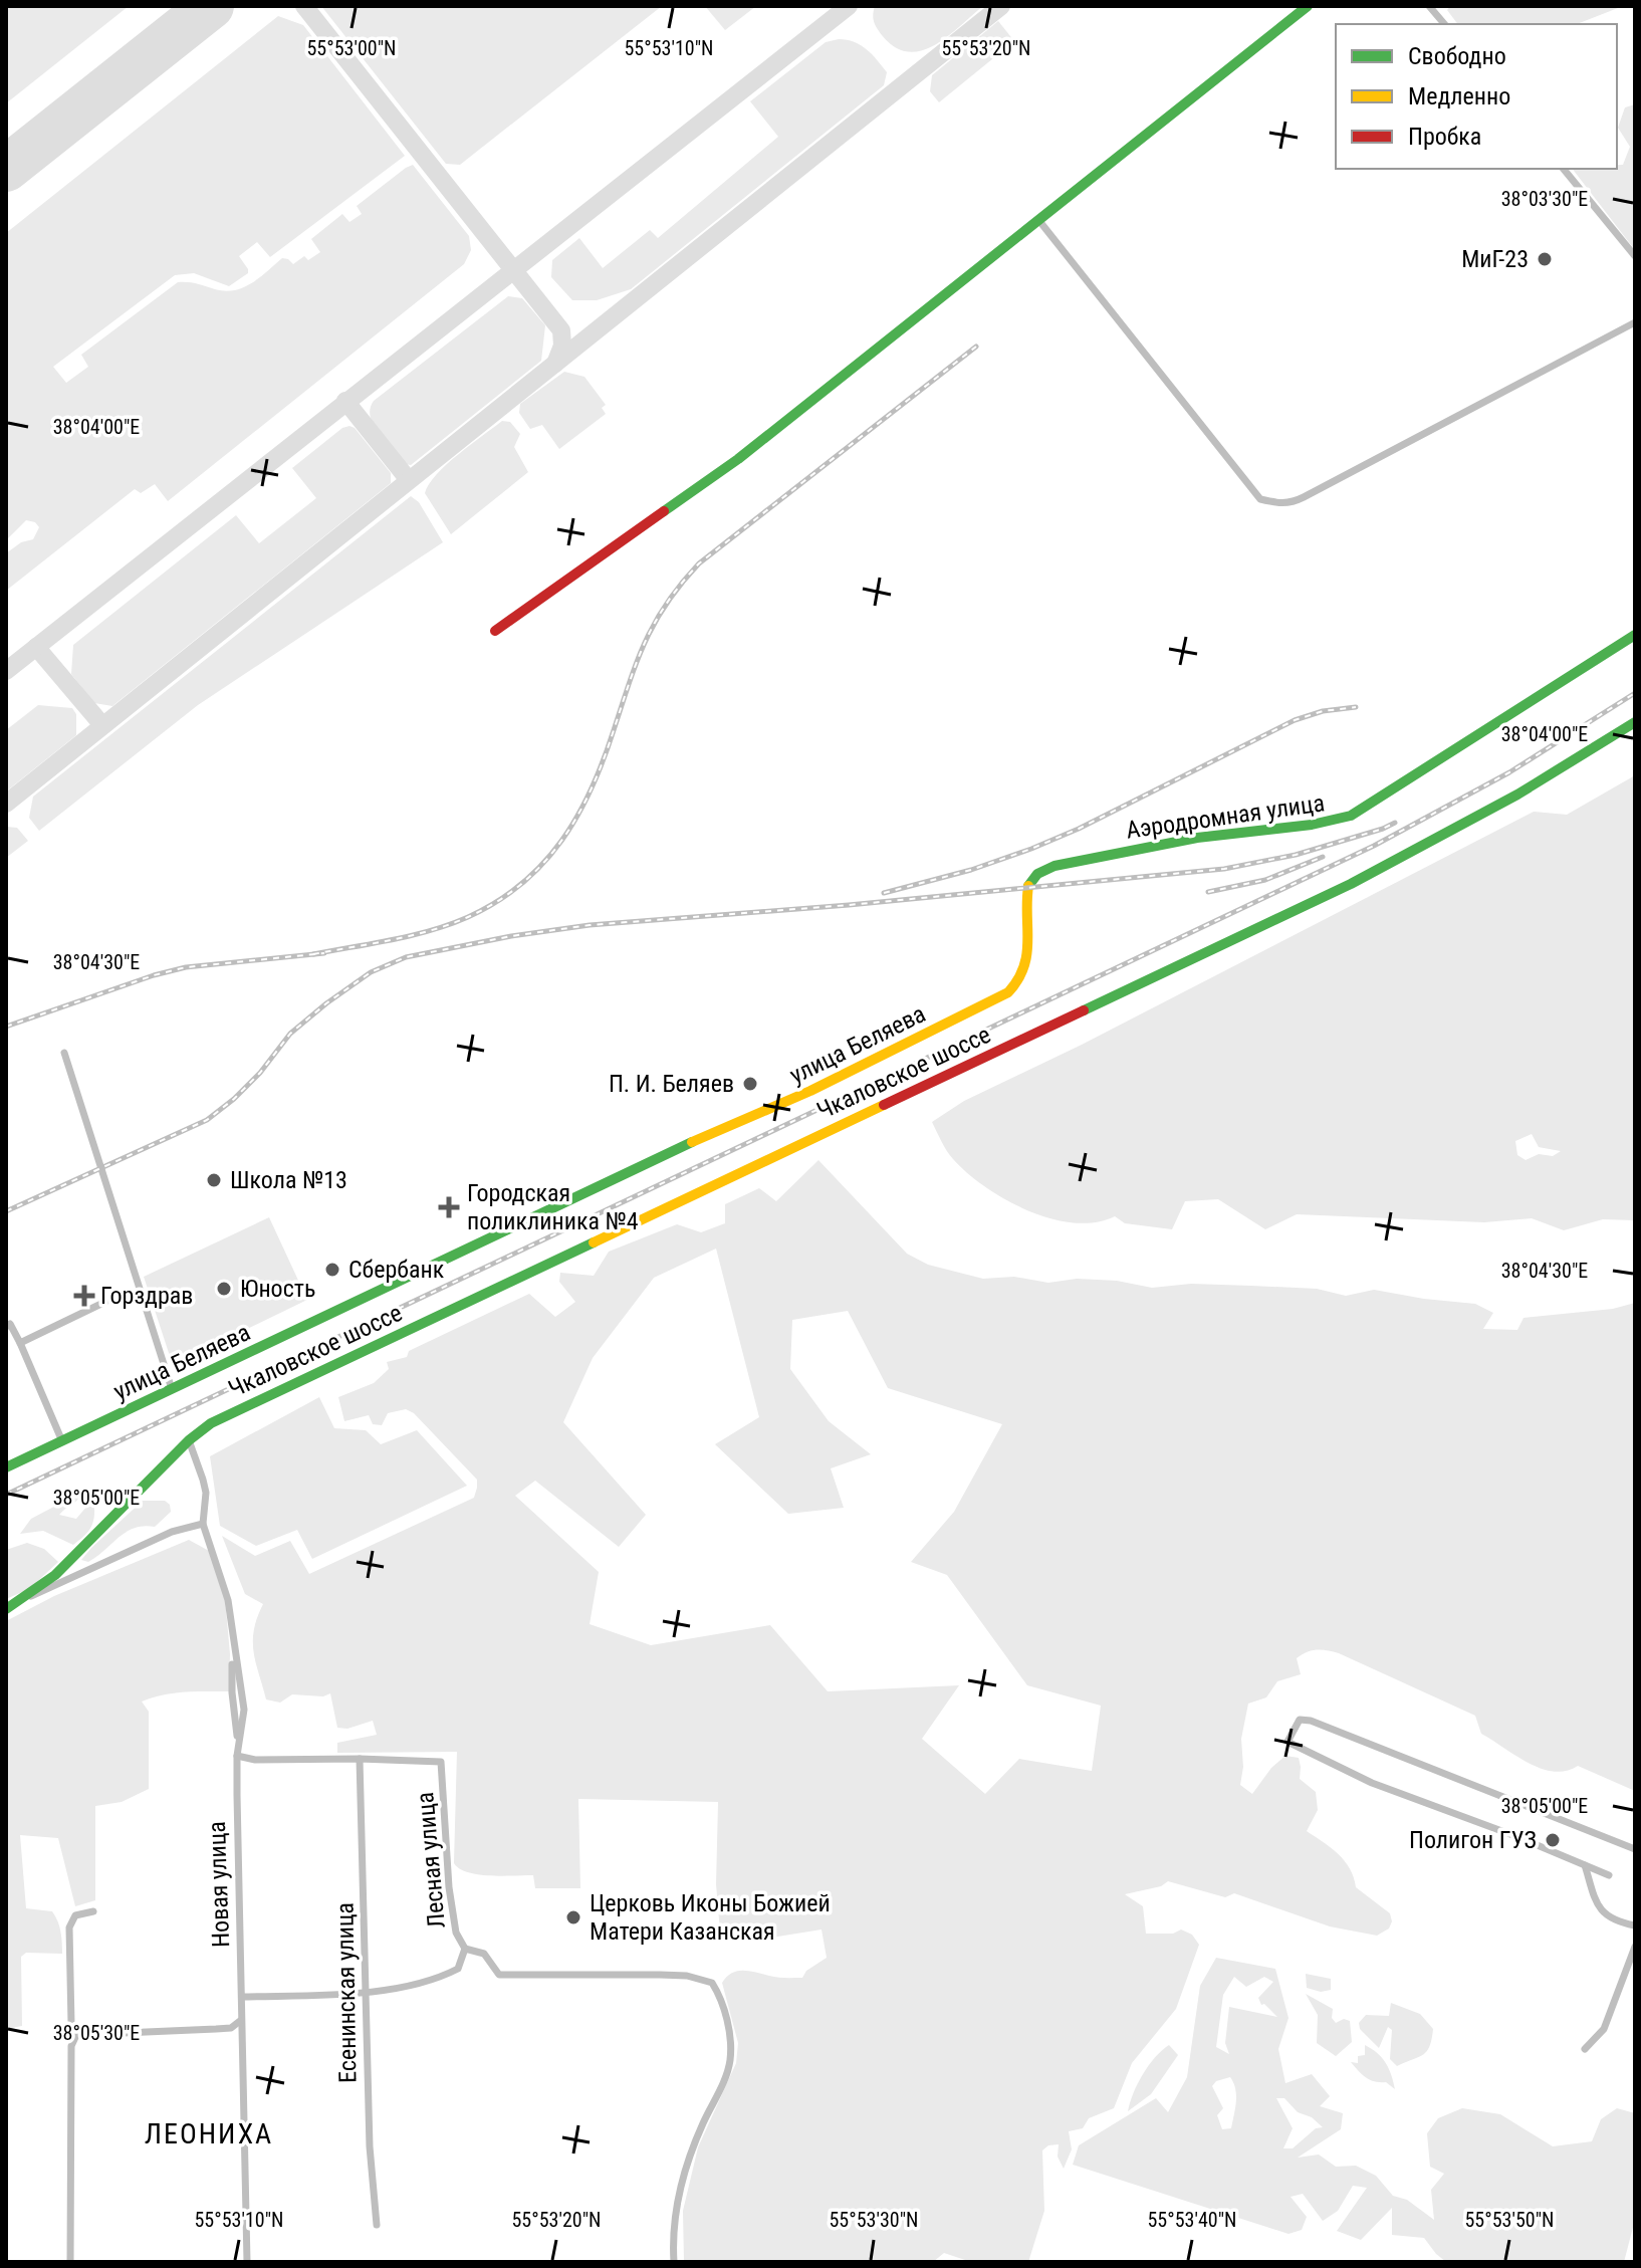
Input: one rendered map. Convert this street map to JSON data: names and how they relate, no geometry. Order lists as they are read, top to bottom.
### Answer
{
  "streets": {
    "street": [
      "Аэродромная улица",
      "улица Беляева",
      "Чкаловское шоссе",
      "Лесная улица",
      "Новая улица",
      "Есенинская улица"
    ]
  },
  "crossings": [
    ["Аэродромная улица", "улица Беляева"],
    ["Чкаловское шоссе", "Новая улица"],
    ["Лесная улица", "Есенинская улица"]
  ],
  "districts": ["ЛЕОНИХА"],
  "places": {
    "other": [
      "МиГ-23",
      "П. И. Беляев",
      "Школа №13",
      "Сбербанк",
      "Юность",
      "Полигон ГУЗ",
      "Церковь Иконы Божией Матери Казанская"
    ],
    "health": ["Городская поликлиника №4", "Горздрав"]
  },
  "legend": ["Свободно", "Медленно", "Пробка"],
  "coordinates": [
    "55°53'00\"N",
    "55°53'10\"N",
    "55°53'20\"N",
    "38°03'30\"E",
    "38°04'00\"E",
    "38°04'30\"E",
    "38°05'00\"E",
    "38°05'30\"E",
    "55°53'30\"N",
    "55°53'40\"N",
    "55°53'50\"N"
  ]
}
